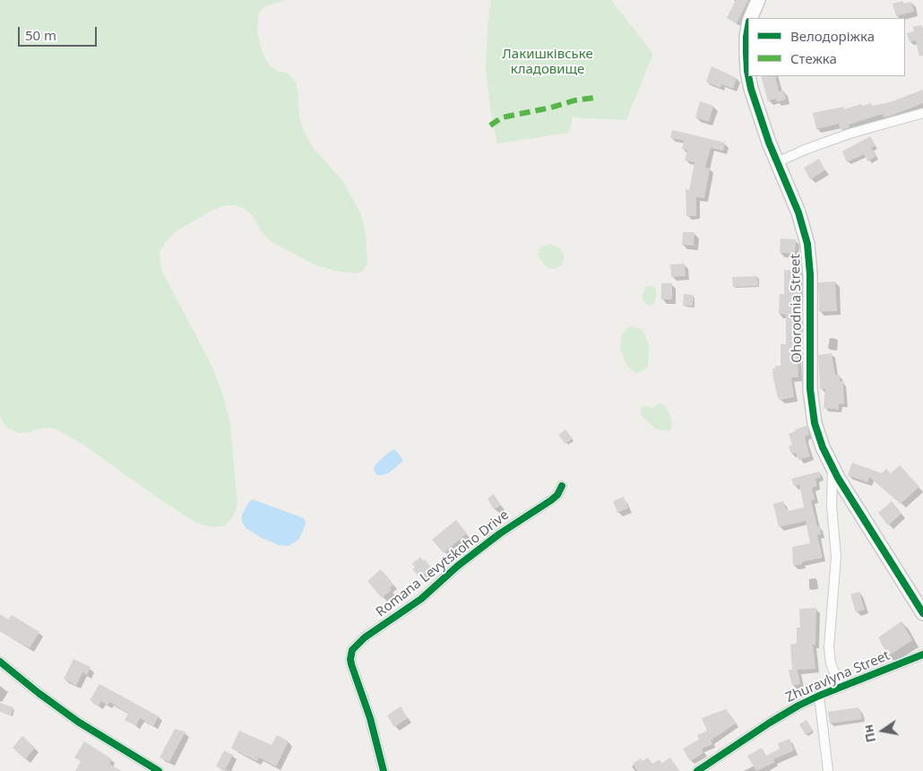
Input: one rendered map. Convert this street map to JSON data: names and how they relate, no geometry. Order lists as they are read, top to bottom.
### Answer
{
  "streets": {
    "street": ["Ohorodnia Street", "Romana Levytskoho Drive", "Zhuravlyna Street"]
  },
  "crossings": [
    ["Ohorodnia Street", "Zhuravlyna Street"]
  ],
  "parks": ["Лакишківське кладовище"],
  "legend": ["Велодоріжка", "Стежка"],
  "scale_bar": "50 m",
  "north": "left"
}
